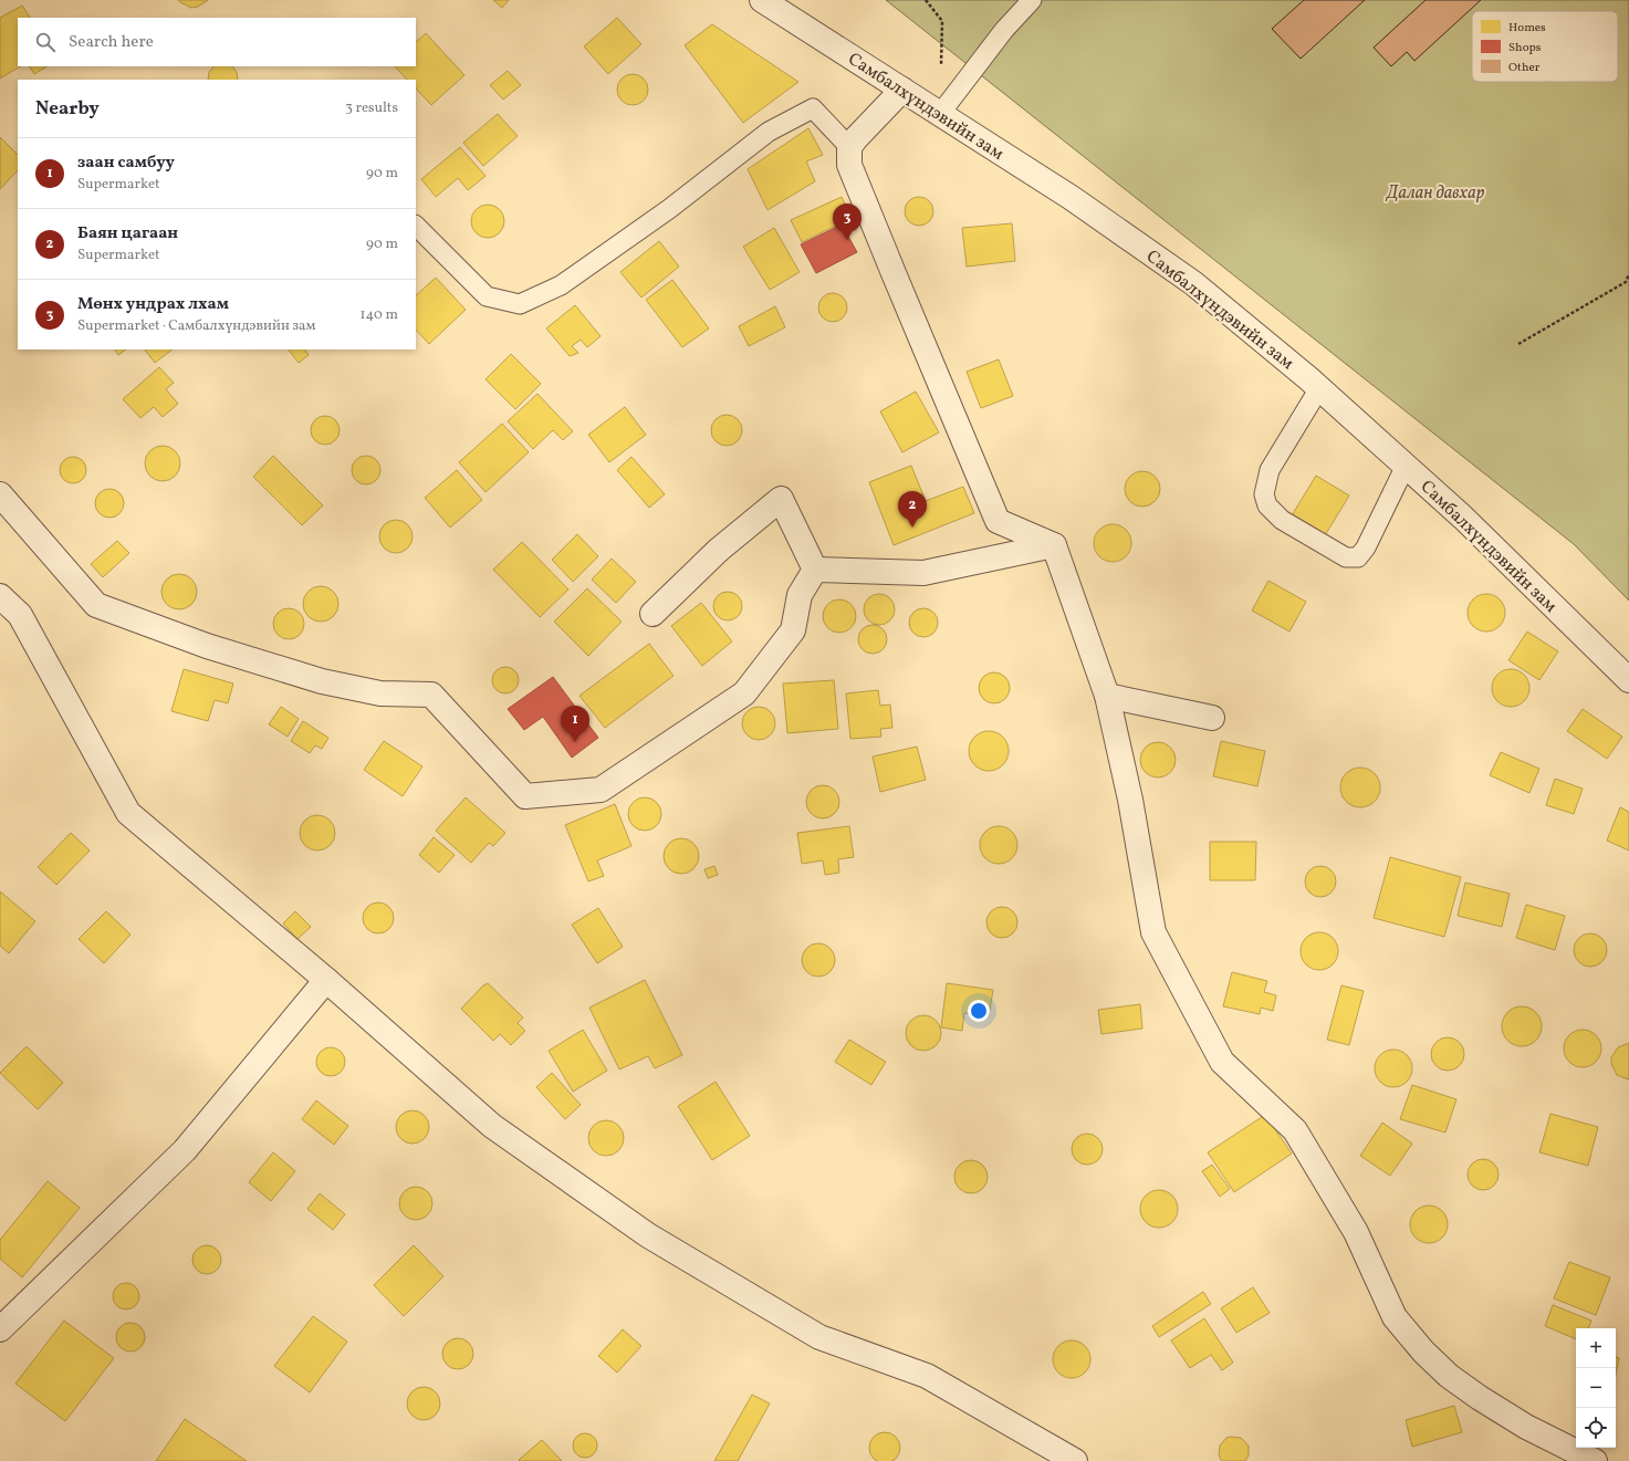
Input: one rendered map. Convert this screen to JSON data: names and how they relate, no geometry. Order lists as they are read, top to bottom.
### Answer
{
  "streets": {
    "street": ["Самбалхүндэвийн зам"]
  },
  "parks": ["Далан давхар"],
  "legend": ["Homes", "Shops", "Other"],
  "page": {
    "search": "Search here",
    "heading": ["Nearby", "3 results"],
    "list": [
      {
        "mark": "1",
        "name": "заан самбуу",
        "note": "Supermarket",
        "value": "90 m"
      },
      {
        "mark": "2",
        "name": "Баян цагаан",
        "note": "Supermarket",
        "value": "90 m"
      },
      {
        "mark": "3",
        "name": "Мөнх ундрах лхам",
        "note": "Supermarket · Самбалхүндэвийн зам",
        "value": "140 m"
      }
    ],
    "pins": ["3", "2", "1"],
    "map_buttons": ["+", "−"]
  }
}
